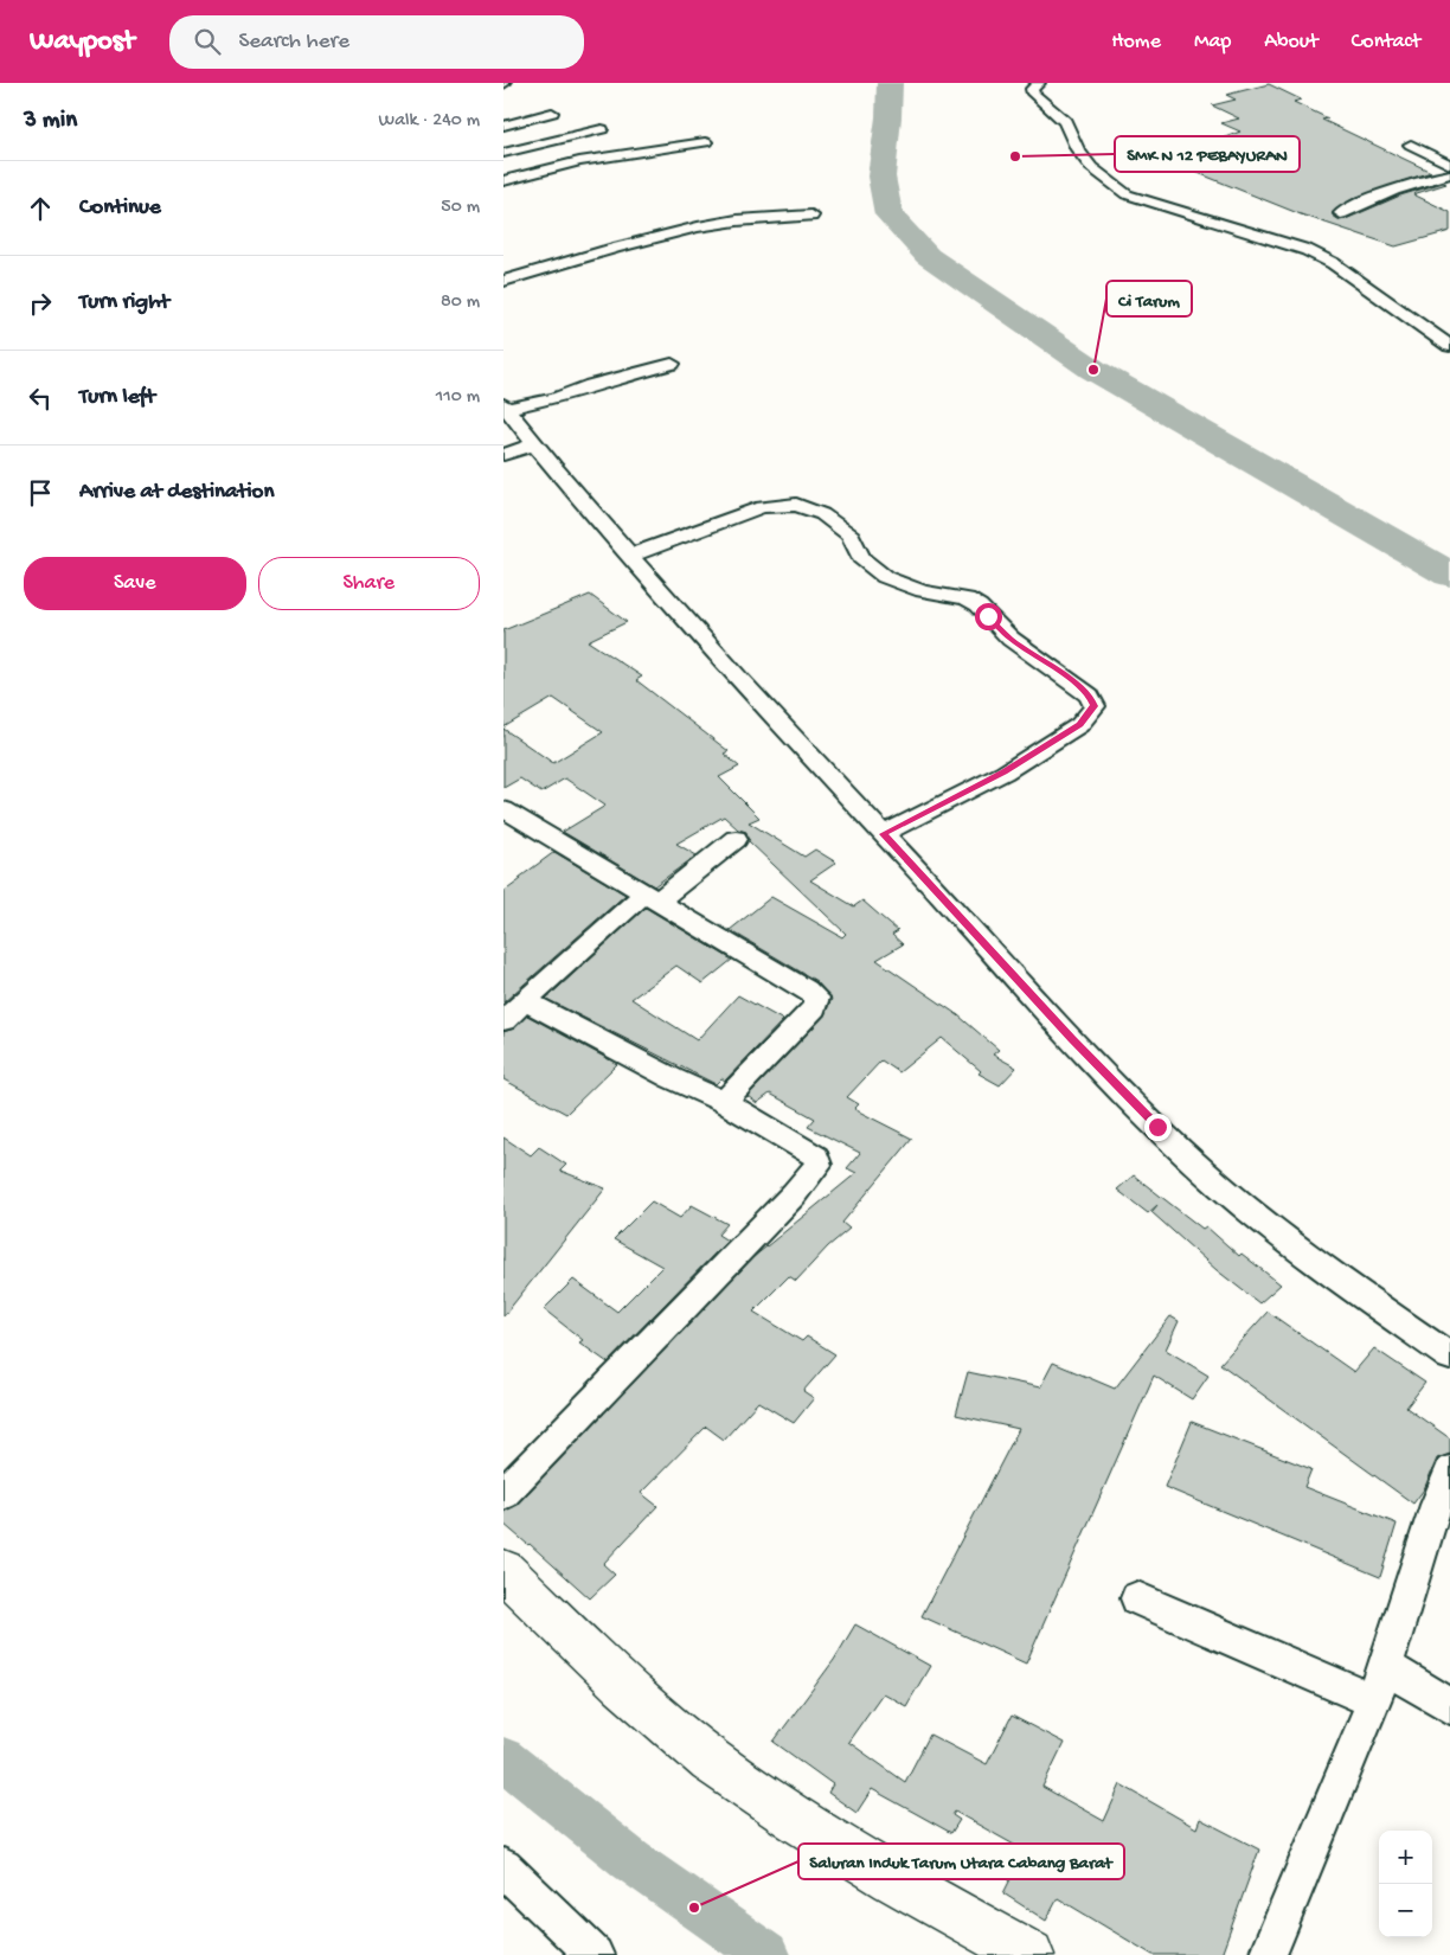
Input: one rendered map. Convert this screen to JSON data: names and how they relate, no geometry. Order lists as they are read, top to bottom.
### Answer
{
  "places": ["SMK N 12 PEBAYURAN", "Ci Tarum", "Saluran Induk Tarum Utara Cabang Barat"],
  "page": {
    "header": "Waypost",
    "search": "Search here",
    "nav": [
      "Home",
      "Map",
      "About",
      "Contact"
    ],
    "heading": ["3 min", "Walk · 240 m"],
    "list": [
      ["Continue", "50 m"],
      ["Turn right", "80 m"],
      ["Turn left", "110 m"],
      "Arrive at destination"
    ],
    "buttons": ["Save", "Share"],
    "map_buttons": ["+", "−"]
  }
}
